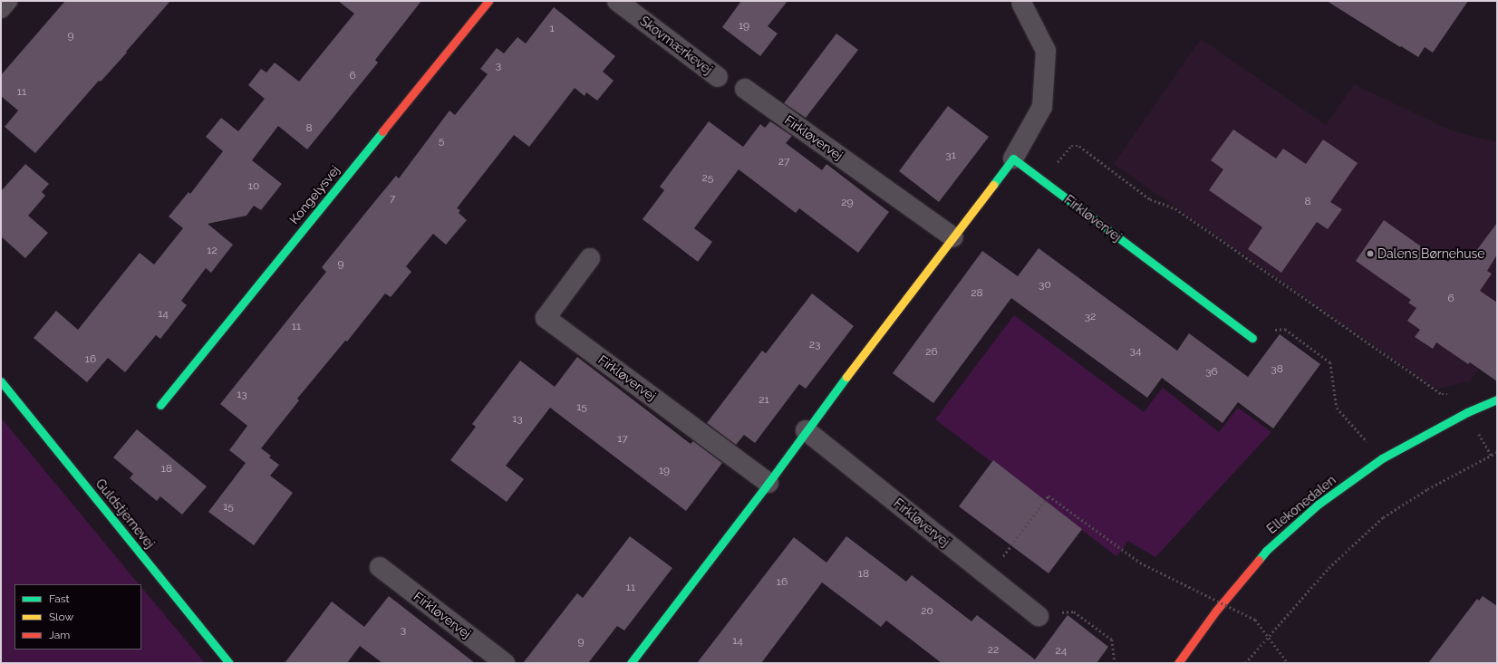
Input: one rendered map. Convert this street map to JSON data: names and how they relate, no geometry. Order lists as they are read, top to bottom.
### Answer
{
  "streets": {
    "street": [
      "Skovmærkevej",
      "Firkløvervej",
      "Kongelysvej",
      "Ellekonedalen",
      "Guldstjernevej"
    ]
  },
  "places": ["Dalens Børnehuse"],
  "house_numbers": [
    "19",
    "1",
    "9",
    "3",
    "6",
    "11",
    "8",
    "5",
    "31",
    "27",
    "25",
    "10",
    "7",
    "8",
    "29",
    "12",
    "9",
    "30",
    "28",
    "6",
    "14",
    "32",
    "11",
    "23",
    "34",
    "26",
    "16",
    "38",
    "36",
    "13",
    "21",
    "15",
    "13",
    "17",
    "18",
    "19",
    "15",
    "18",
    "16",
    "11",
    "20",
    "3",
    "14",
    "9",
    "22",
    "24"
  ],
  "legend": ["Fast", "Slow", "Jam"]
}
